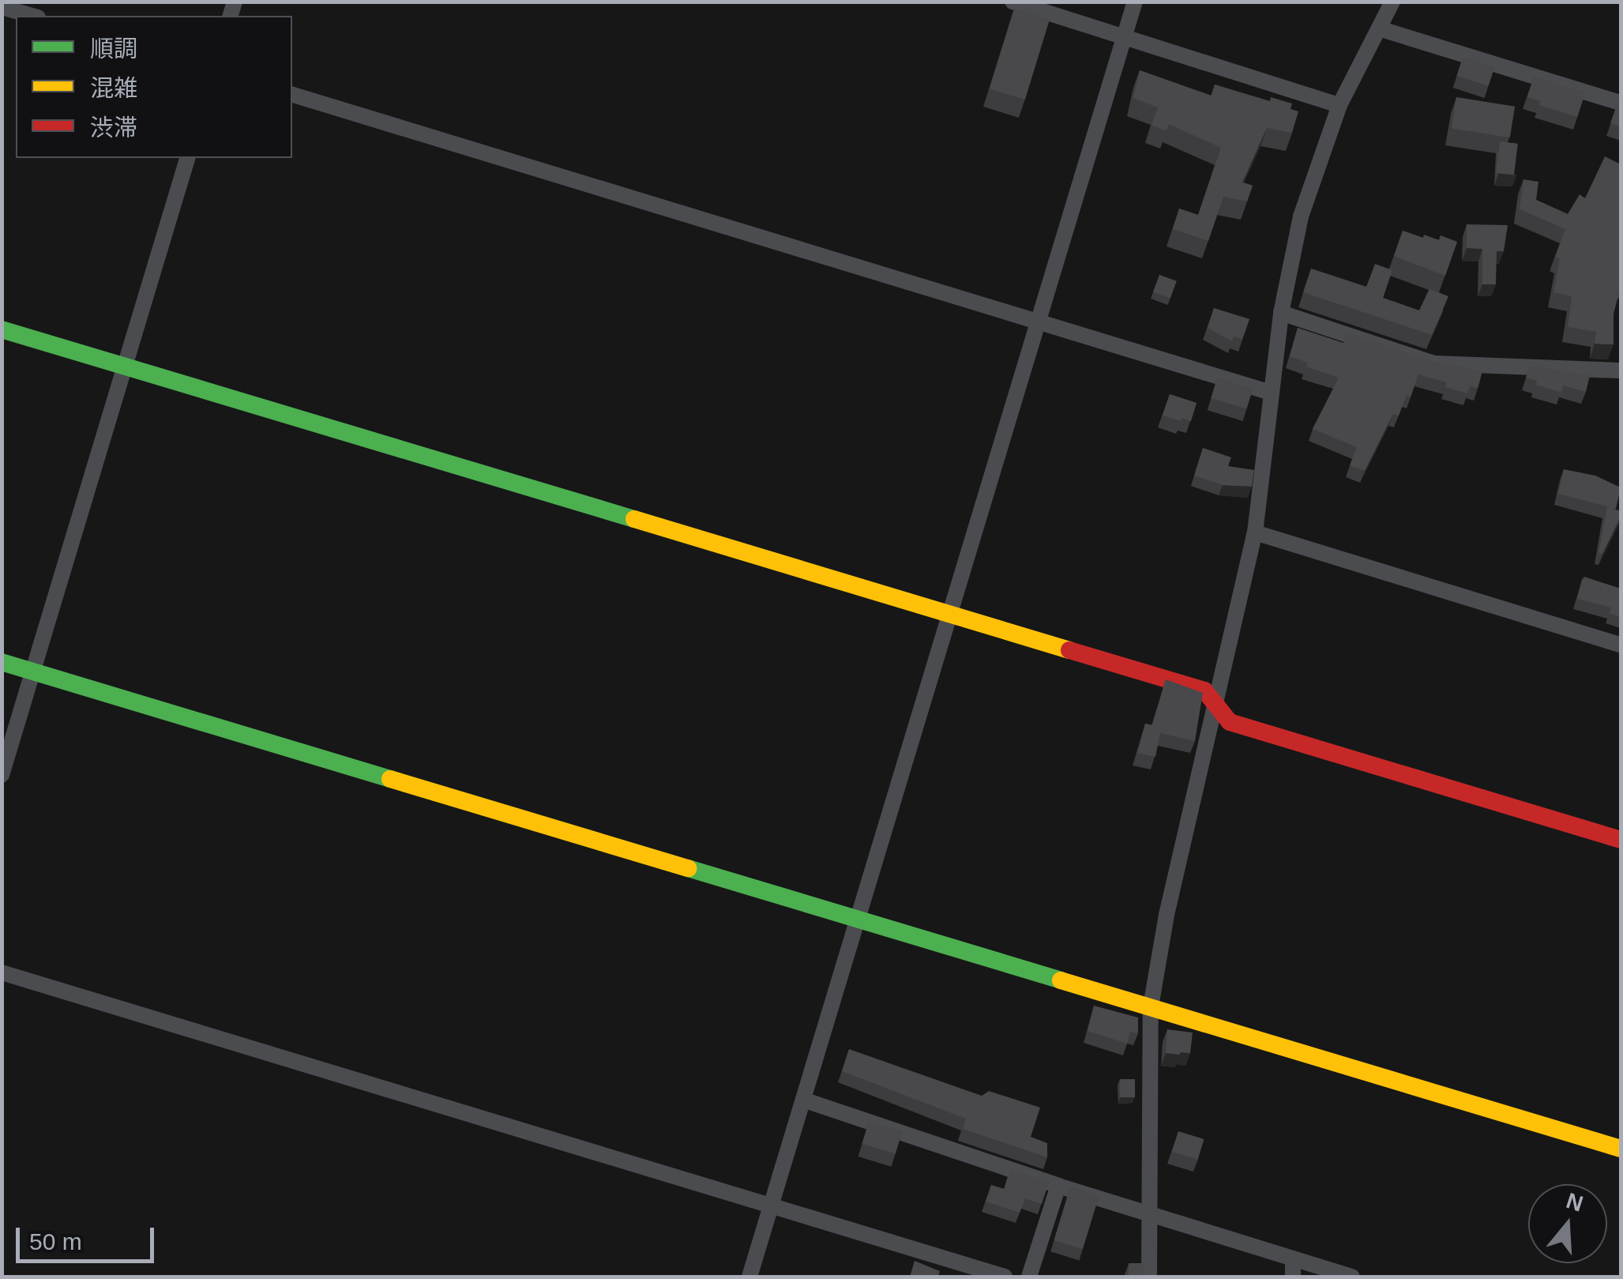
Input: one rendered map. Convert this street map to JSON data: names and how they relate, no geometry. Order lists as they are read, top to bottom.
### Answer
{
  "legend": ["順調", "混雑", "渋滞"],
  "scale_bar": "50 m",
  "north": "top"
}
